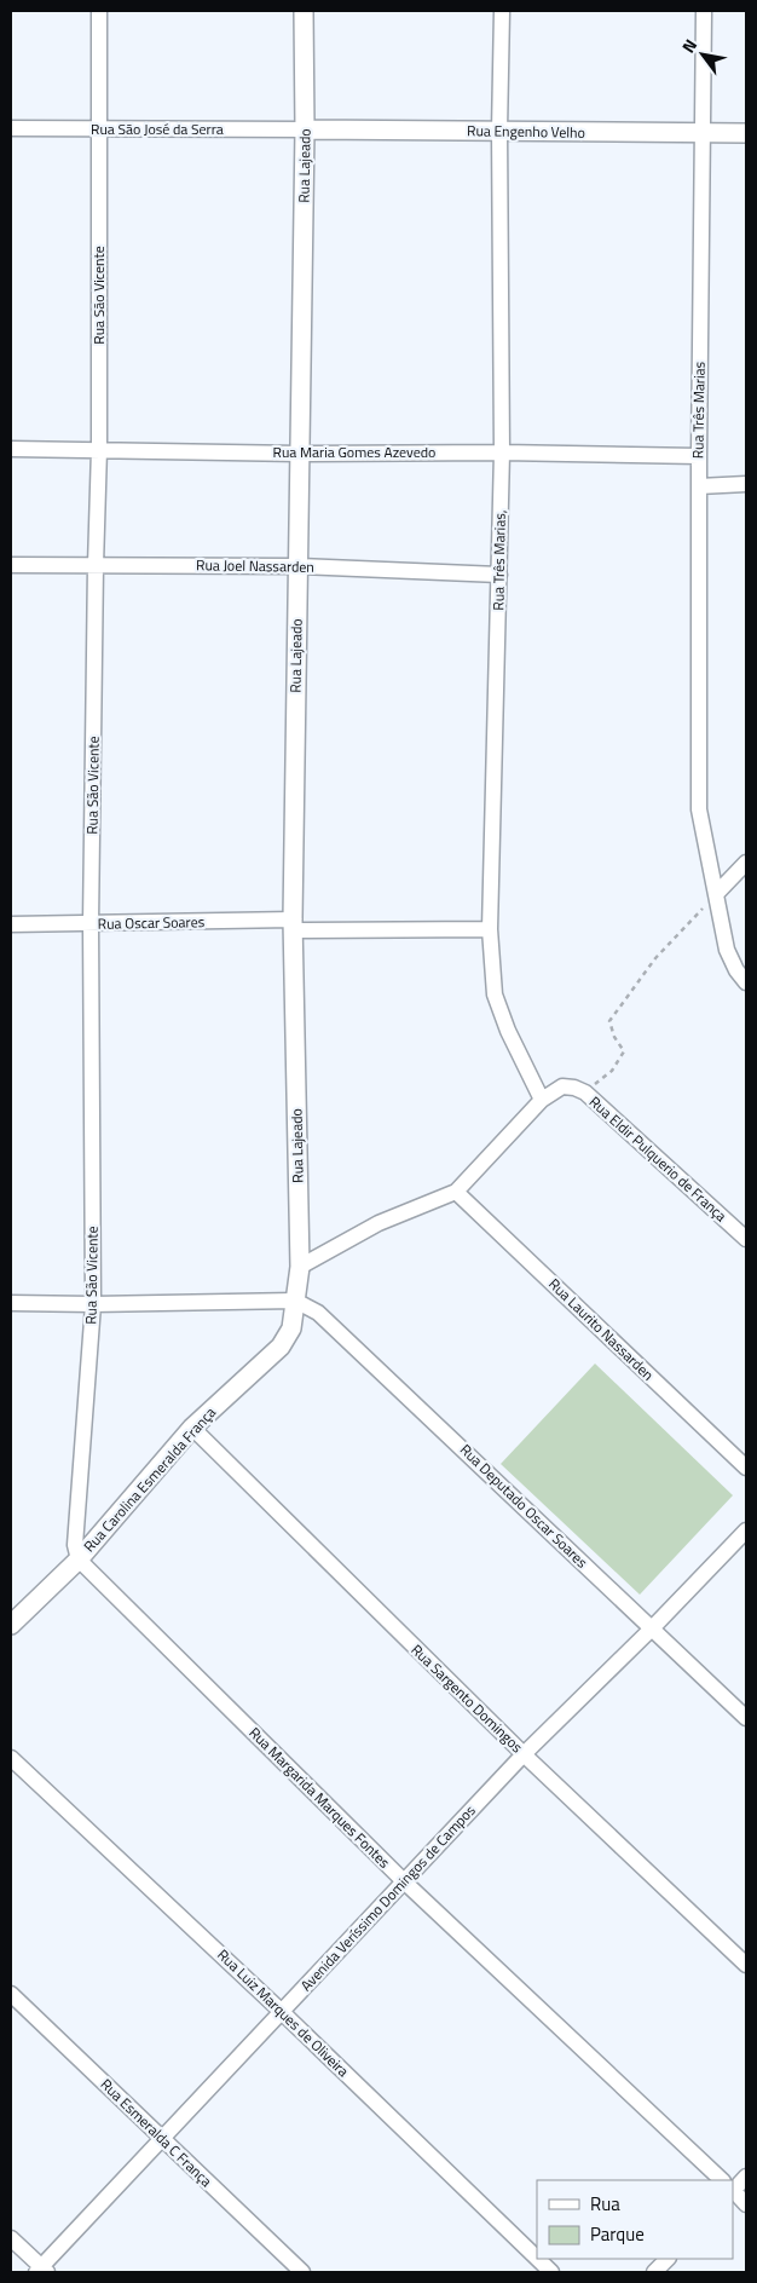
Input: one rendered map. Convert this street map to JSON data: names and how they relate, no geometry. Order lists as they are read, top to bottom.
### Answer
{
  "streets": {
    "street": [
      "Rua São José da Serra",
      "Rua Engenho Velho",
      "Rua Lajeado",
      "Rua São Vicente",
      "Rua Três Marias",
      "Rua Maria Gomes Azevedo",
      "Rua Três Marias,",
      "Rua Joel Nassarden",
      "Rua Oscar Soares",
      "Rua Eldir Pulquerio de França",
      "Rua Laurito Nassarden",
      "Rua Carolina Esmeralda França",
      "Rua Deputado Oscar Soares",
      "Rua Sargento Domingos",
      "Rua Margarida Marques Fontes",
      "Avenida Veríssimo Domingos de Campos",
      "Rua Luiz Marques de Oliveira",
      "Rua Esmeralda C França"
    ]
  },
  "crossings": [
    ["Rua São José da Serra", "Rua Engenho Velho"],
    ["Rua São José da Serra", "Rua Lajeado"],
    ["Rua São José da Serra", "Rua São Vicente"],
    ["Rua Engenho Velho", "Rua Lajeado"],
    ["Rua Engenho Velho", "Rua Três Marias"],
    ["Rua Engenho Velho", "Rua Três Marias,"],
    ["Rua Lajeado", "Rua Maria Gomes Azevedo"],
    ["Rua Lajeado", "Rua Joel Nassarden"],
    ["Rua Lajeado", "Rua Oscar Soares"],
    ["Rua Lajeado", "Rua Eldir Pulquerio de França"],
    ["Rua Lajeado", "Rua Carolina Esmeralda França"],
    ["Rua Lajeado", "Rua Deputado Oscar Soares"],
    ["Rua São Vicente", "Rua Maria Gomes Azevedo"],
    ["Rua São Vicente", "Rua Joel Nassarden"],
    ["Rua São Vicente", "Rua Oscar Soares"],
    ["Rua São Vicente", "Rua Carolina Esmeralda França"],
    ["Rua São Vicente", "Rua Margarida Marques Fontes"],
    ["Rua Três Marias", "Rua Maria Gomes Azevedo"],
    ["Rua Maria Gomes Azevedo", "Rua Três Marias,"],
    ["Rua Três Marias,", "Rua Joel Nassarden"],
    ["Rua Três Marias,", "Rua Oscar Soares"],
    ["Rua Três Marias,", "Rua Eldir Pulquerio de França"],
    ["Rua Eldir Pulquerio de França", "Rua Laurito Nassarden"],
    ["Rua Carolina Esmeralda França", "Rua Deputado Oscar Soares"],
    ["Rua Carolina Esmeralda França", "Rua Sargento Domingos"],
    ["Rua Carolina Esmeralda França", "Rua Margarida Marques Fontes"],
    ["Rua Deputado Oscar Soares", "Avenida Veríssimo Domingos de Campos"],
    ["Rua Sargento Domingos", "Avenida Veríssimo Domingos de Campos"],
    ["Rua Margarida Marques Fontes", "Avenida Veríssimo Domingos de Campos"],
    ["Avenida Veríssimo Domingos de Campos", "Rua Luiz Marques de Oliveira"],
    ["Avenida Veríssimo Domingos de Campos", "Rua Esmeralda C França"]
  ],
  "legend": ["Rua", "Parque"],
  "north": "top left"
}
